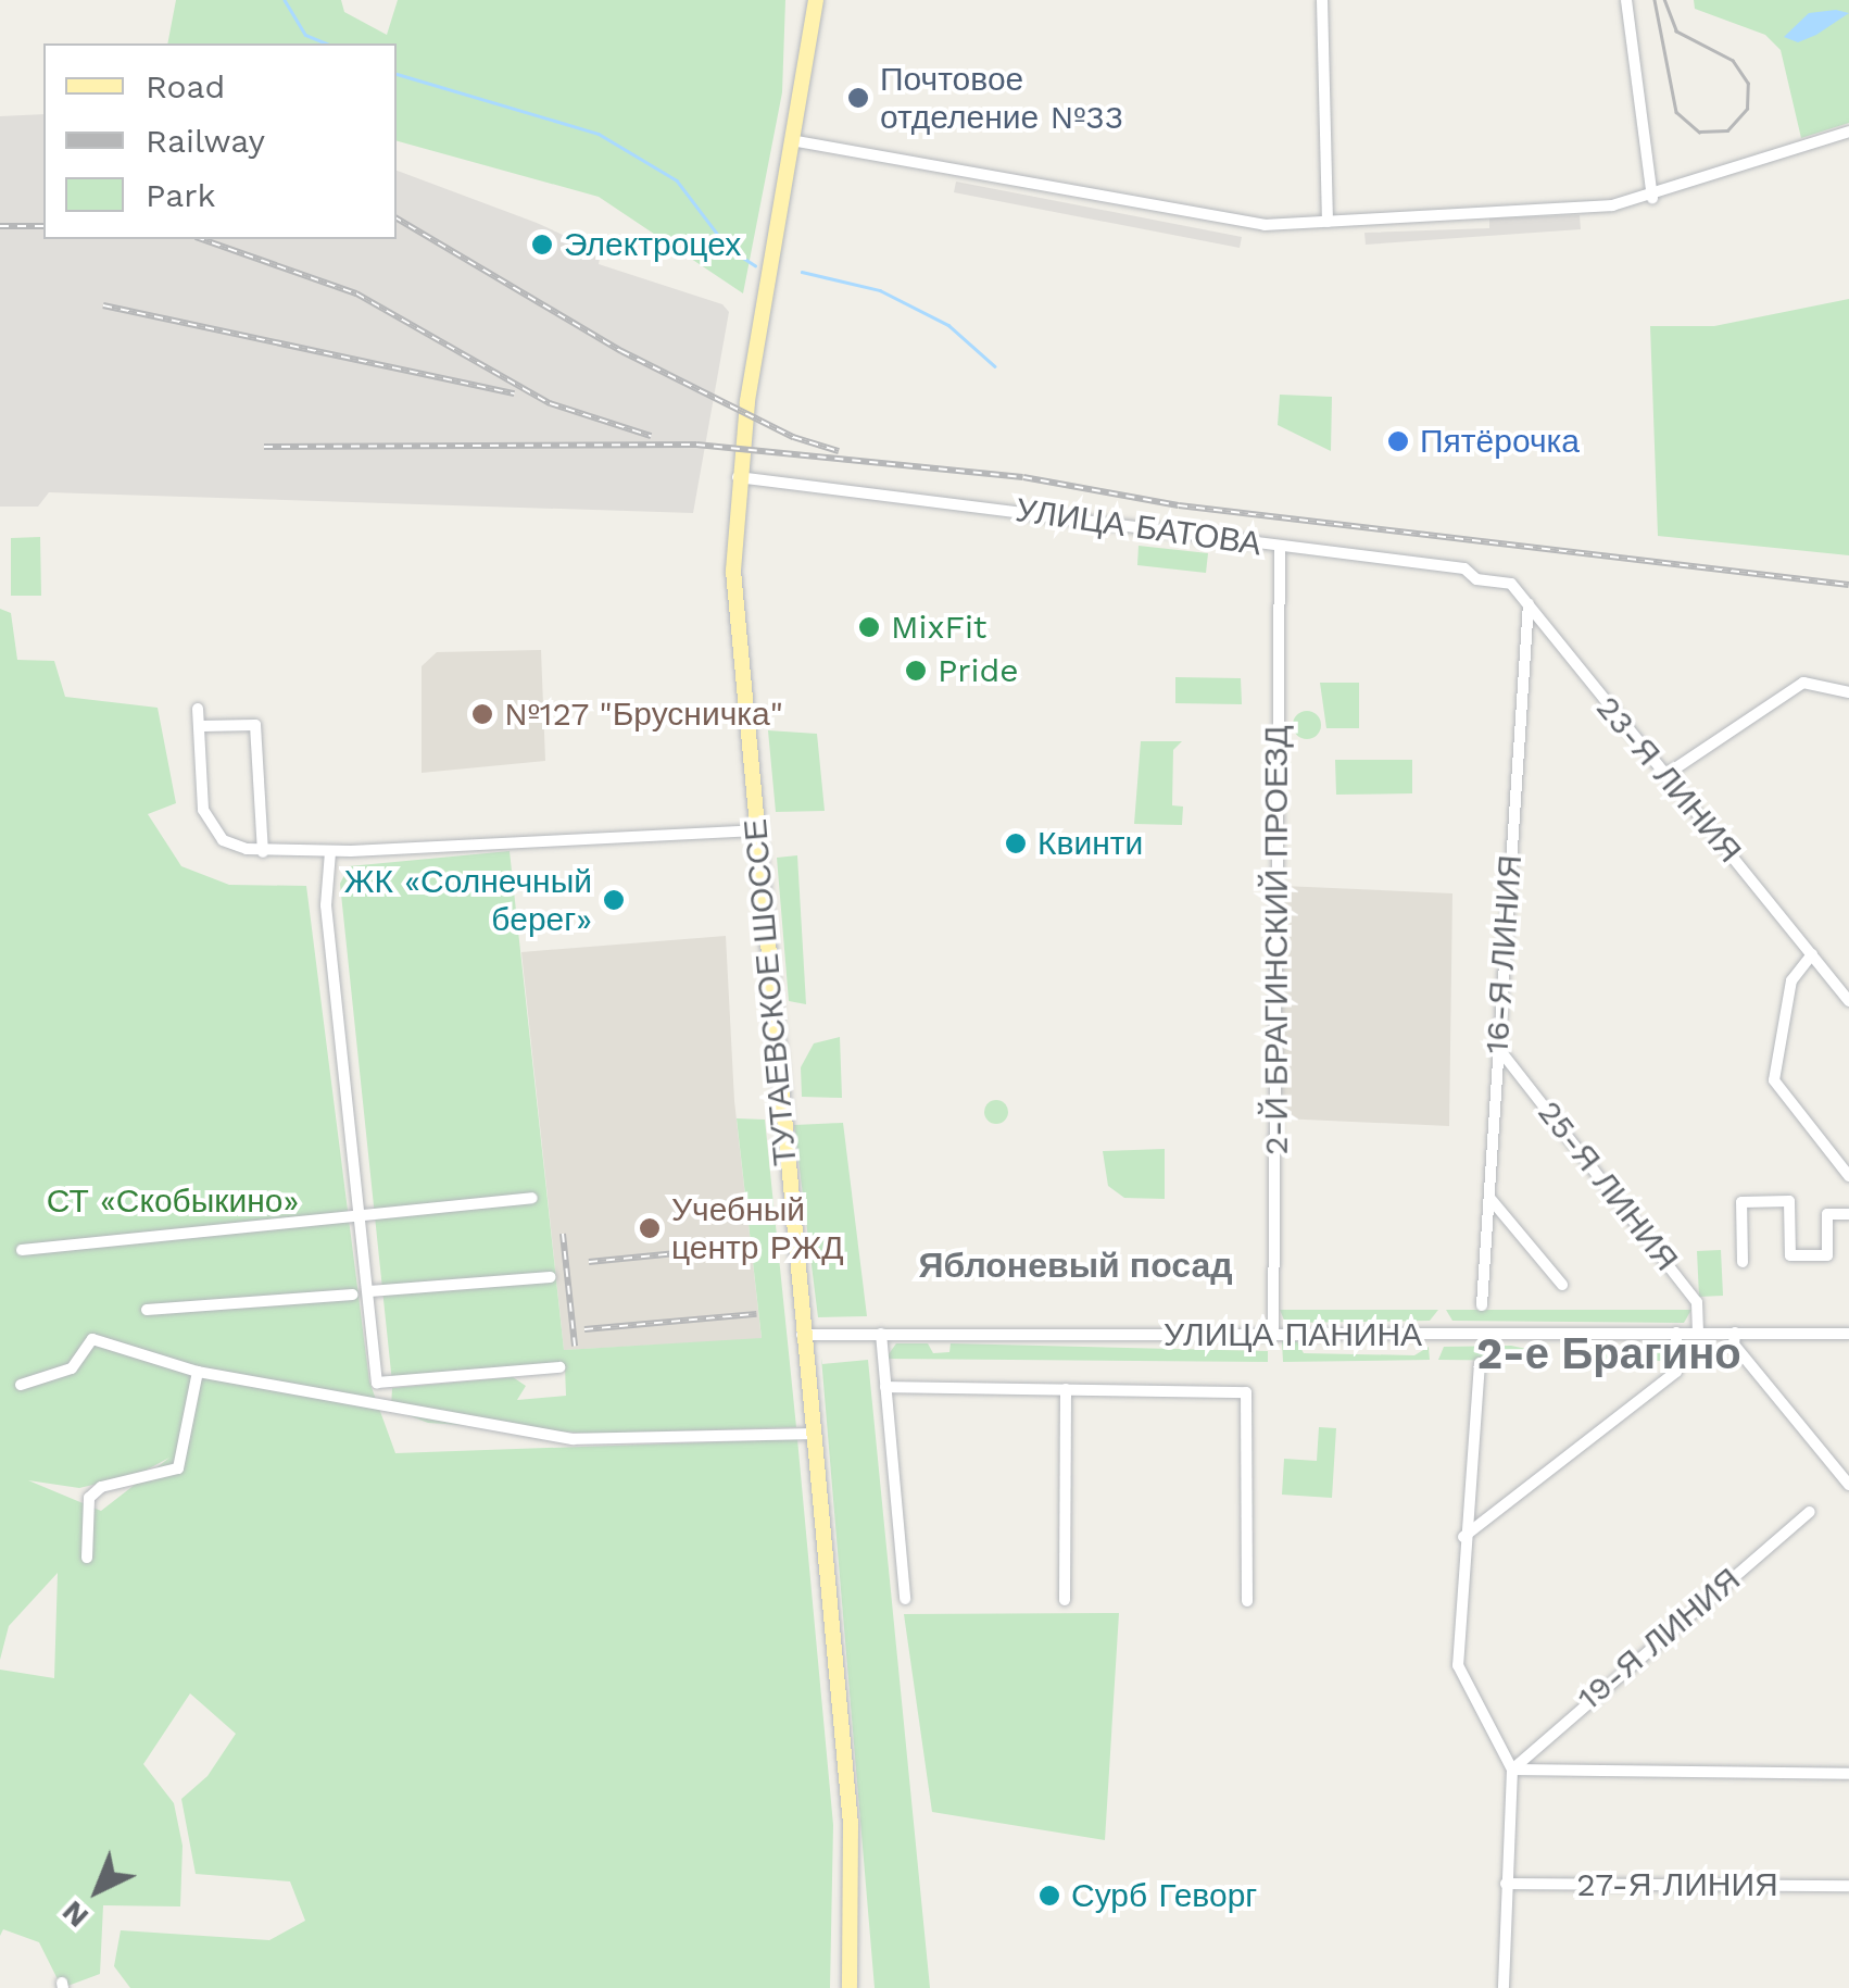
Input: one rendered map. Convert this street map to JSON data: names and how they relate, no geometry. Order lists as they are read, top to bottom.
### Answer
{
  "streets": {
    "main road": ["ТУТАЕВСКОЕ ШОССЕ"],
    "street": [
      "УЛИЦА БАТОВА",
      "23-Я ЛИНИЯ",
      "2-Й БРАГИНСКИЙ ПРОЕЗД",
      "16-Я ЛИНИЯ",
      "25-Я ЛИНИЯ",
      "УЛИЦА ПАНИНА",
      "19-Я ЛИНИЯ",
      "27-Я ЛИНИЯ"
    ]
  },
  "crossings": [
    ["УЛИЦА БАТОВА", "23-Я ЛИНИЯ"],
    ["УЛИЦА БАТОВА", "2-Й БРАГИНСКИЙ ПРОЕЗД"],
    ["УЛИЦА БАТОВА", "16-Я ЛИНИЯ"],
    ["УЛИЦА БАТОВА", "ТУТАЕВСКОЕ ШОССЕ"],
    ["23-Я ЛИНИЯ", "16-Я ЛИНИЯ"],
    ["2-Й БРАГИНСКИЙ ПРОЕЗД", "УЛИЦА ПАНИНА"],
    ["16-Я ЛИНИЯ", "25-Я ЛИНИЯ"],
    ["ТУТАЕВСКОЕ ШОССЕ", "УЛИЦА ПАНИНА"],
    ["25-Я ЛИНИЯ", "УЛИЦА ПАНИНА"]
  ],
  "districts": ["Яблоневый посад", "2-е Брагино"],
  "parks": ["СТ «Скобыкино»"],
  "places": [
    "Почтовое отделение №33",
    "Электроцех",
    "Пятёрочка",
    "MixFit",
    "Pride",
    "№127 \"Брусничка\"",
    "Квинти",
    "ЖК «Солнечный берег»",
    "Учебный центр РЖД",
    "Сурб Геворг"
  ],
  "legend": ["Road", "Railway", "Park"],
  "north": "bottom left"
}
